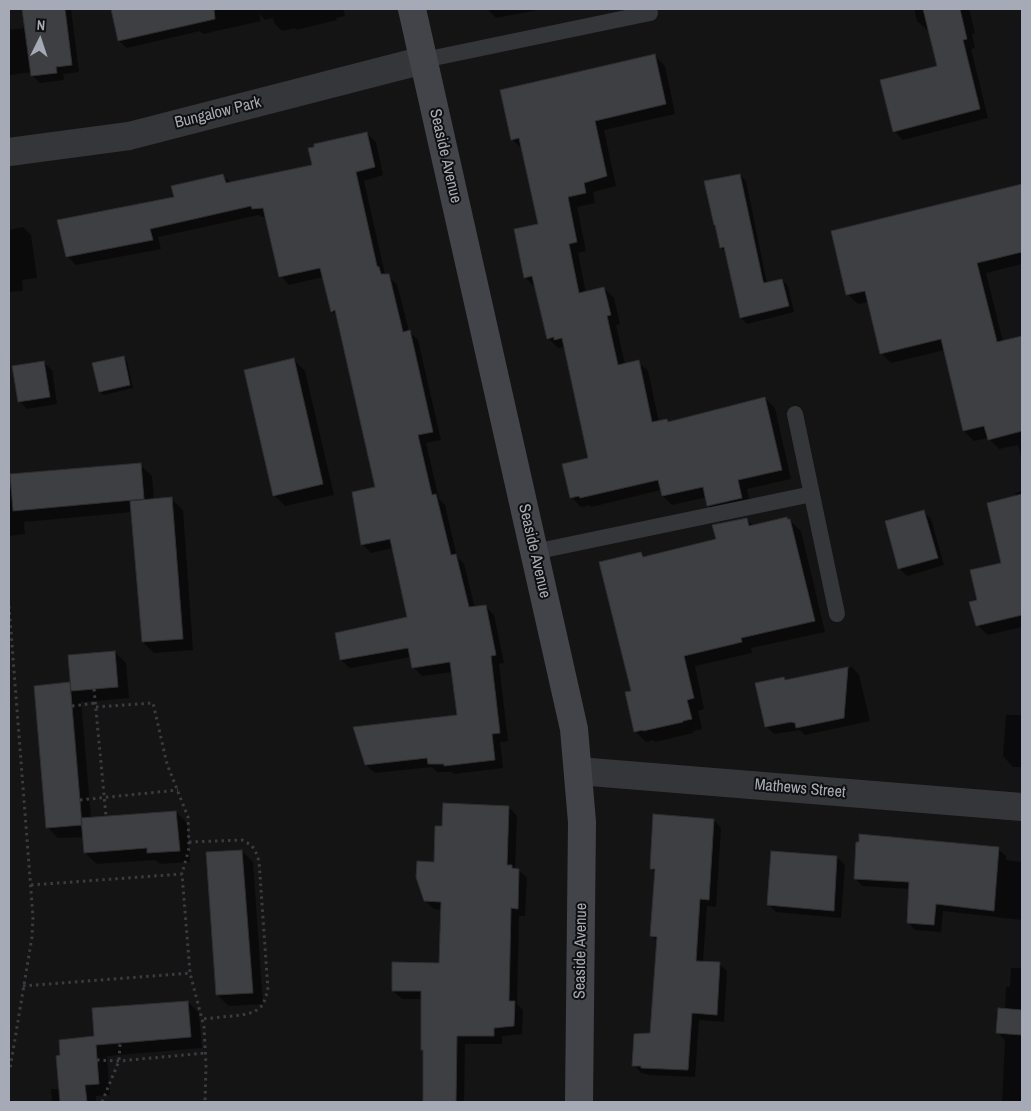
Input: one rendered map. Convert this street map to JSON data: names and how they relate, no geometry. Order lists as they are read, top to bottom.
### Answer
{
  "streets": {
    "main road": ["Seaside Avenue"],
    "street": ["Bungalow Park", "Mathews Street"]
  },
  "crossings": [
    ["Bungalow Park", "Seaside Avenue"],
    ["Seaside Avenue", "Mathews Street"]
  ],
  "north": "top"
}
